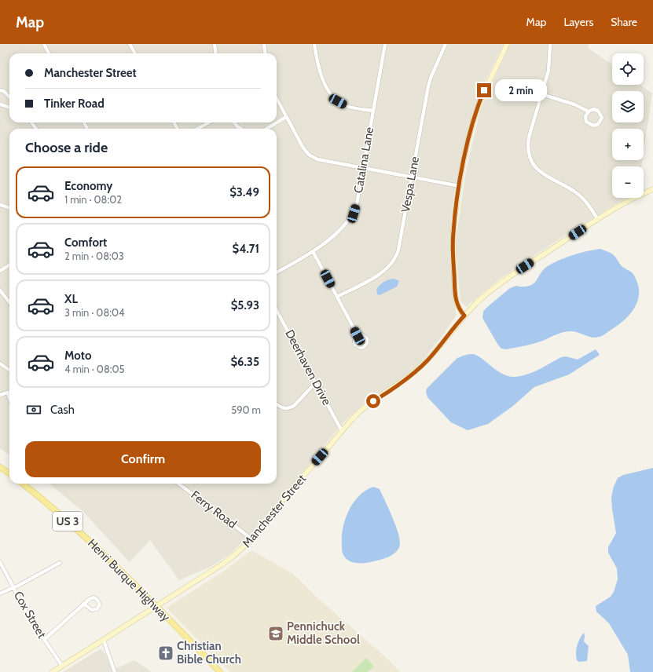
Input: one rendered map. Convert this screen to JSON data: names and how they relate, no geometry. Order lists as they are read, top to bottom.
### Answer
{
  "streets": {
    "main road": ["US 3", "Henri Burque Highway"],
    "street": [
      "Catalina Lane",
      "Vespa Lane",
      "Deerhaven Drive",
      "Ferry Road",
      "Manchester Street",
      "Cox Street"
    ]
  },
  "crossings": [
    ["Deerhaven Drive", "Manchester Street"],
    ["Ferry Road", "Manchester Street"],
    ["Manchester Street", "Henri Burque Highway"],
    ["Manchester Street", "Cox Street"]
  ],
  "places": {
    "school or university": ["Pennichuck Middle School"],
    "church": ["Christian Bible Church"]
  },
  "page": {
    "header": "Map",
    "nav": ["Map", "Layers", "Share"],
    "map_buttons": ["+", "−"],
    "banner": ["Manchester Street", "Tinker Road"],
    "bubble": "2 min",
    "heading": "Choose a ride",
    "list": [
      {
        "name": "Economy",
        "note": "1 min · 08:02",
        "value": "$3.49"
      },
      {
        "name": "Comfort",
        "note": "2 min · 08:03",
        "value": "$4.71"
      },
      {
        "name": "XL",
        "note": "3 min · 08:04",
        "value": "$5.93"
      },
      {
        "name": "Moto",
        "note": "4 min · 08:05",
        "value": "$6.35"
      }
    ],
    "pay": ["Cash", "590 m"],
    "buttons": "Confirm"
  }
}
